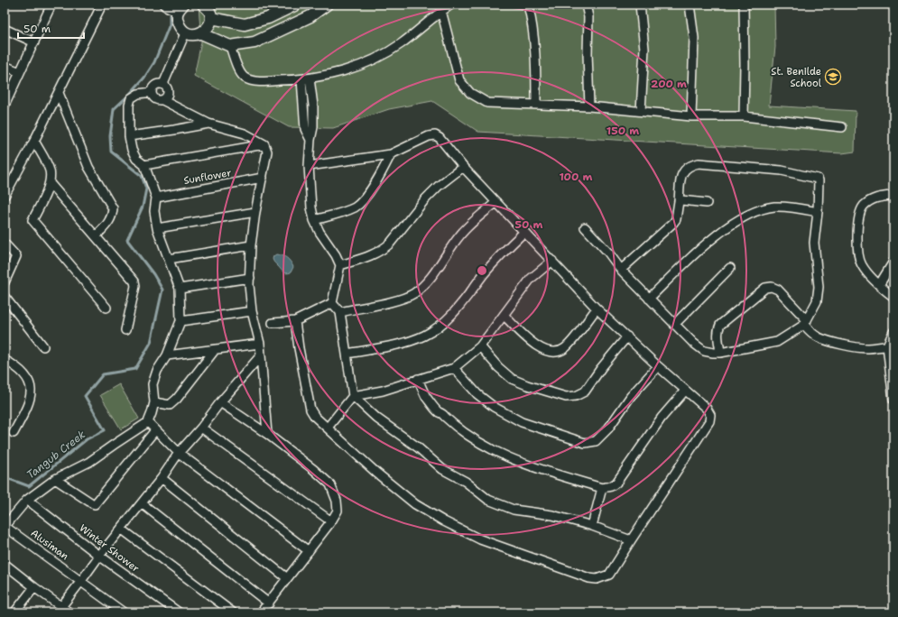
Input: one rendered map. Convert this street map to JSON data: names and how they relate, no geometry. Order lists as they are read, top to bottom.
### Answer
{
  "streets": {
    "street": ["Sunflower", "Alusiman", "Winter Shower"]
  },
  "water": ["Tangub Creek"],
  "places": {
    "school or university": ["St. Benilde School"]
  },
  "scale_bar": "50 m",
  "rings": [
    "200 m",
    "150 m",
    "100 m",
    "50 m"
  ]
}
